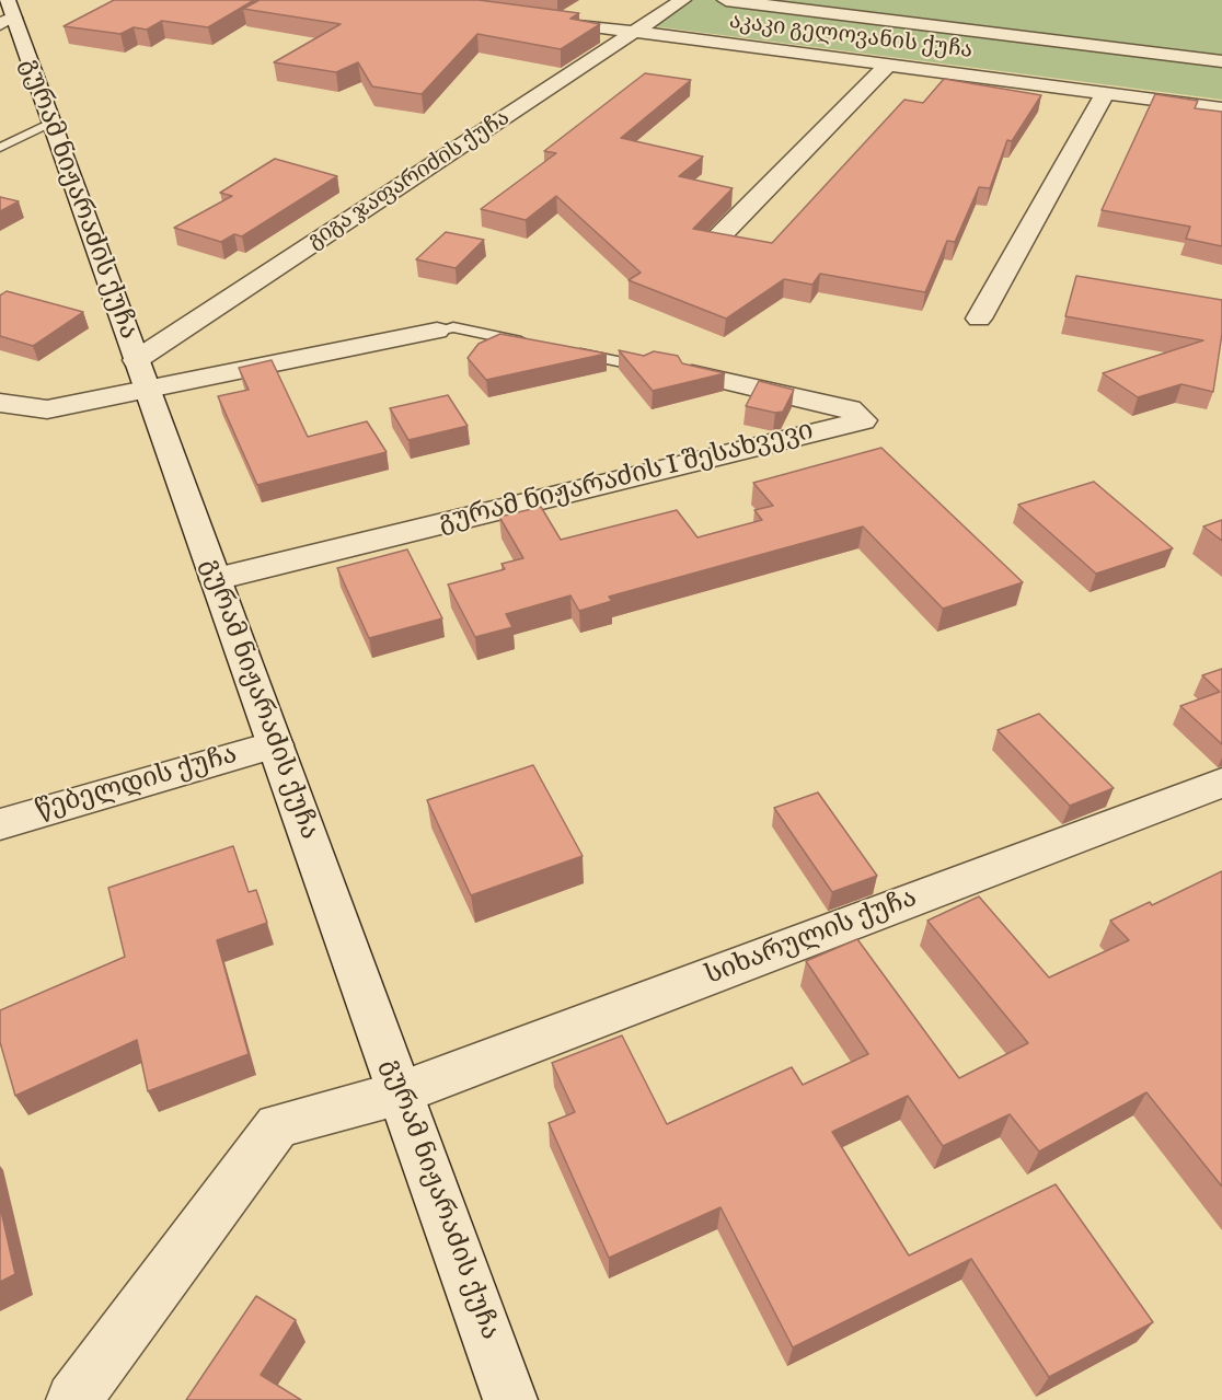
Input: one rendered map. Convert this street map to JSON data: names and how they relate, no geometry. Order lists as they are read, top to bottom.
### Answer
{
  "streets": {
    "street": [
      "აკაკი გელოვანის ქუჩა",
      "გიგა ჯაფარიძის ქუჩა",
      "გურამ ნიჟარაძის ქუჩა",
      "გურამ ნიჟარაძის I შესახვევი",
      "წებელდის ქუჩა",
      "სიხარულის ქუჩა"
    ]
  },
  "crossings": [
    ["აკაკი გელოვანის ქუჩა", "გიგა ჯაფარიძის ქუჩა"],
    ["გიგა ჯაფარიძის ქუჩა", "გურამ ნიჟარაძის ქუჩა"],
    ["გურამ ნიჟარაძის ქუჩა", "გურამ ნიჟარაძის I შესახვევი"],
    ["გურამ ნიჟარაძის ქუჩა", "წებელდის ქუჩა"],
    ["გურამ ნიჟარაძის ქუჩა", "სიხარულის ქუჩა"]
  ]
}
